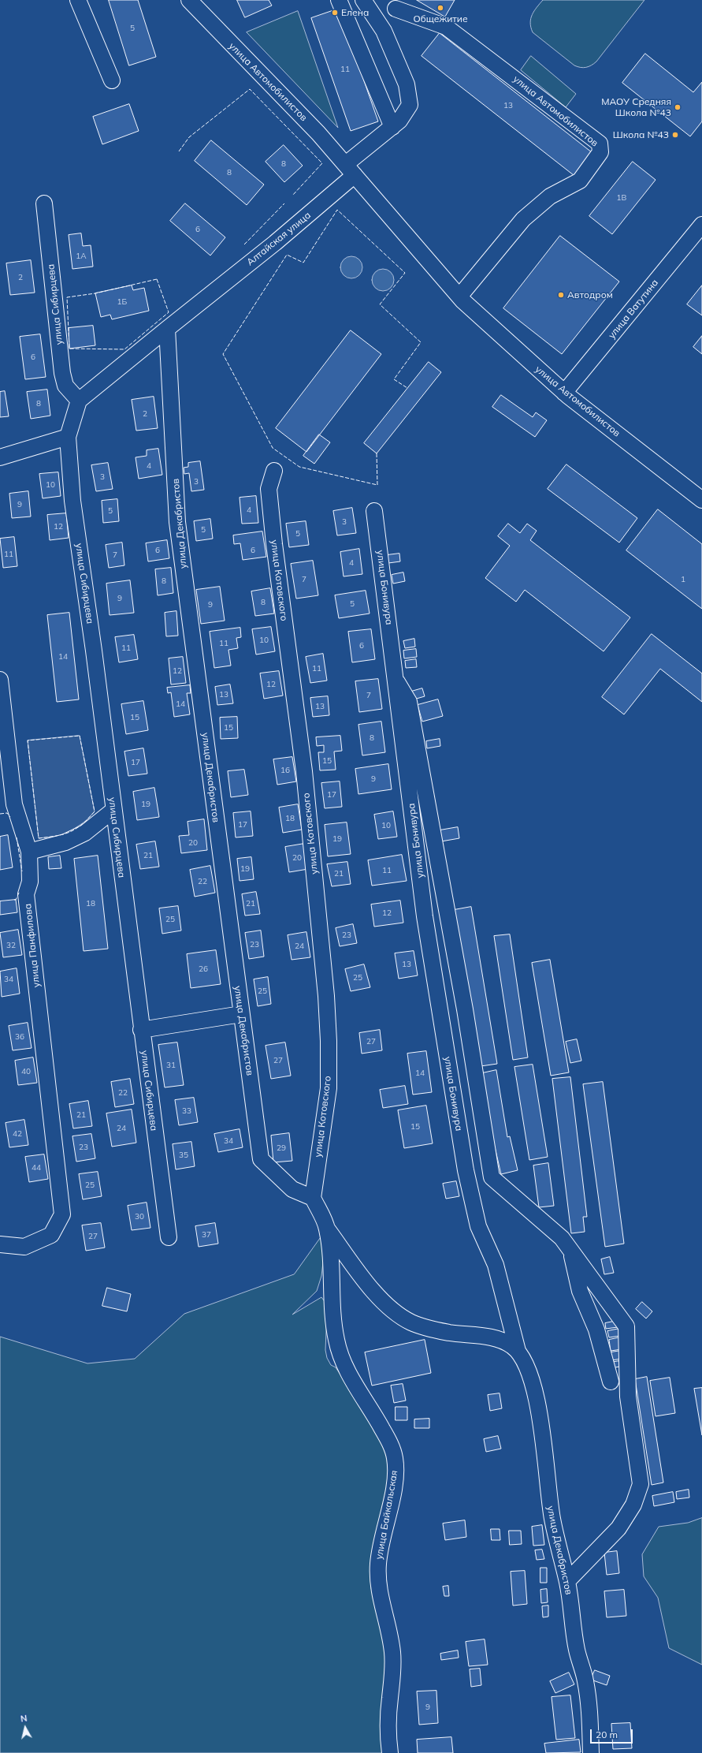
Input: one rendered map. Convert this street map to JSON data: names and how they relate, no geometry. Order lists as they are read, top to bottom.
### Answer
{
  "streets": {
    "street": [
      "улица Автомобилистов",
      "Алтайская улица",
      "улица Сибирцева",
      "улица Ватутина",
      "улица Декабристов",
      "улица Котовского",
      "улица Бонивура",
      "улица Панфилова",
      "улица Байкальская"
    ]
  },
  "crossings": [
    ["улица Автомобилистов", "Алтайская улица"],
    ["улица Автомобилистов", "улица Ватутина"],
    ["Алтайская улица", "улица Сибирцева"],
    ["Алтайская улица", "улица Декабристов"],
    ["улица Декабристов", "улица Котовского"],
    ["улица Декабристов", "улица Бонивура"],
    ["улица Декабристов", "улица Байкальская"],
    ["улица Котовского", "улица Байкальская"]
  ],
  "places": [
    "Общежитие",
    "Елена",
    "МАОУ Средняя Школа №43",
    "Школа №43",
    "Автодром"
  ],
  "house_numbers": [
    "5",
    "11",
    "13",
    "8",
    "8",
    "1В",
    "6",
    "1А",
    "2",
    "1Б",
    "6",
    "8",
    "2",
    "4",
    "3",
    "3",
    "10",
    "9",
    "4",
    "5",
    "3",
    "12",
    "5",
    "5",
    "6",
    "6",
    "11",
    "7",
    "4",
    "7",
    "1",
    "8",
    "9",
    "8",
    "5",
    "9",
    "10",
    "11",
    "6",
    "11",
    "14",
    "11",
    "12",
    "12",
    "13",
    "7",
    "14",
    "13",
    "15",
    "15",
    "8",
    "15",
    "17",
    "16",
    "9",
    "17",
    "19",
    "18",
    "17",
    "10",
    "19",
    "20",
    "21",
    "20",
    "19",
    "11",
    "21",
    "22",
    "18",
    "21",
    "12",
    "25",
    "23",
    "23",
    "32",
    "24",
    "13",
    "26",
    "25",
    "34",
    "25",
    "36",
    "27",
    "27",
    "31",
    "40",
    "14",
    "22",
    "33",
    "21",
    "15",
    "24",
    "42",
    "34",
    "23",
    "29",
    "35",
    "44",
    "25",
    "30",
    "37",
    "27",
    "9"
  ],
  "scale_bar": "20 m",
  "north": "top"
}
